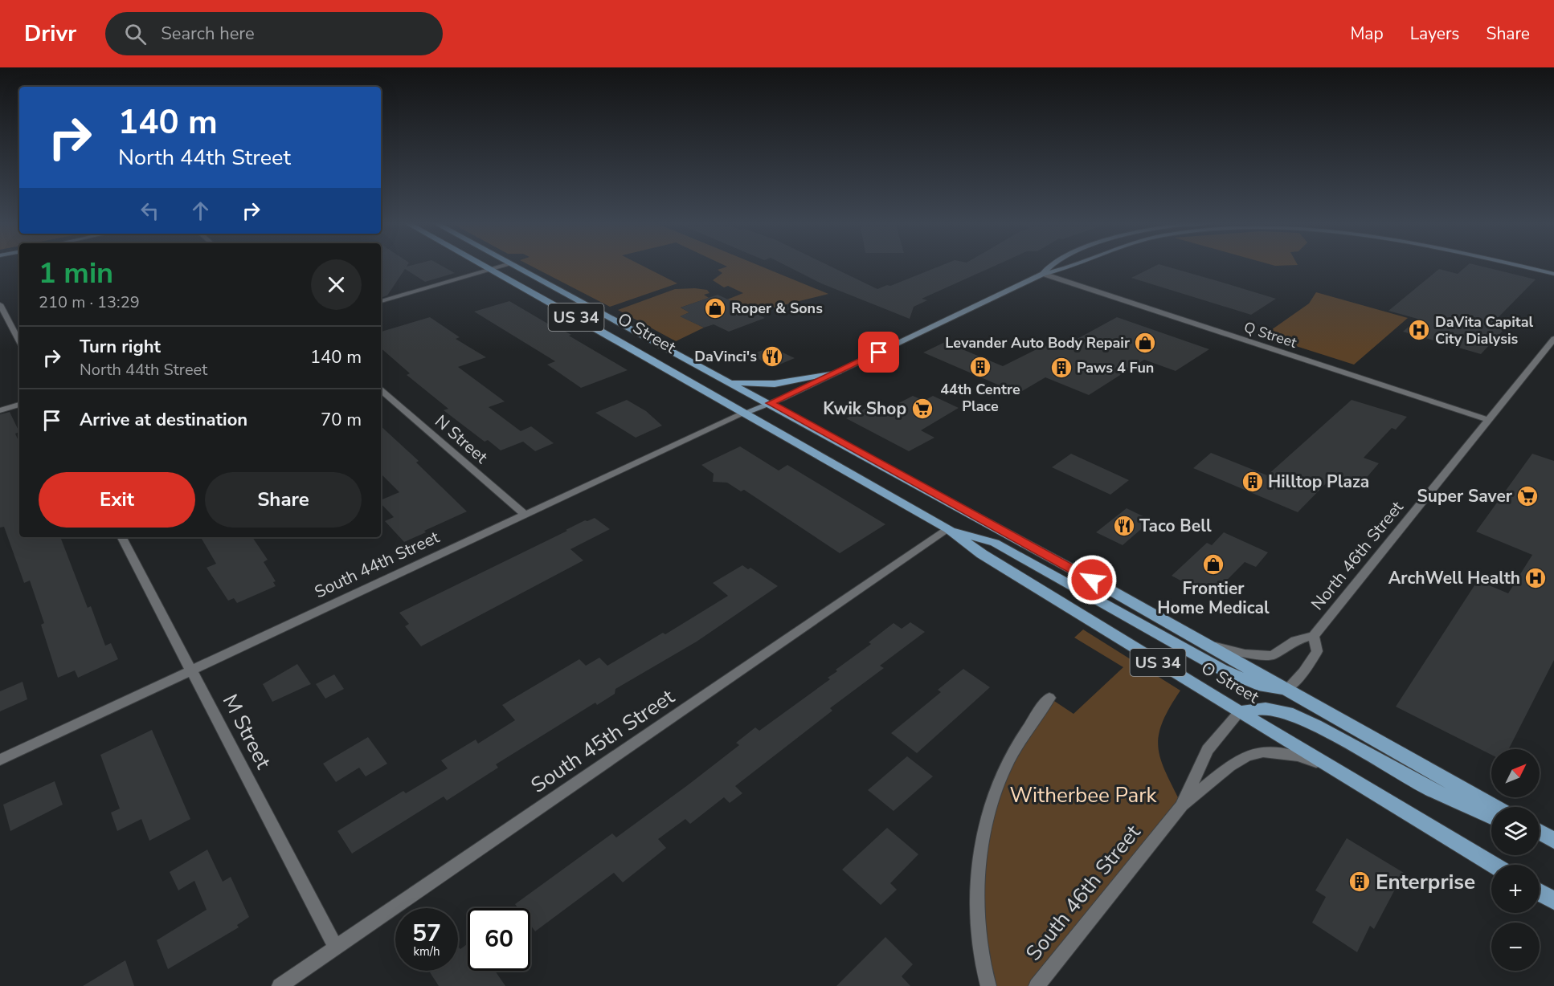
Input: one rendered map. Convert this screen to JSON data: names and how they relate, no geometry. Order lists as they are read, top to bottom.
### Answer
{
  "streets": {
    "main road": ["US 34", "O Street", "South 44th Street"],
    "street": [
      "Q Street",
      "N Street",
      "North 46th Street",
      "M Street",
      "South 45th Street",
      "South 46th Street"
    ]
  },
  "crossings": [
    ["O Street", "North 46th Street"],
    ["O Street", "South 44th Street"],
    ["O Street", "South 45th Street"],
    ["O Street", "South 46th Street"],
    ["Q Street", "North 46th Street"],
    ["Q Street", "South 44th Street"],
    ["N Street", "South 44th Street"],
    ["South 44th Street", "M Street"],
    ["M Street", "South 45th Street"]
  ],
  "parks": ["Witherbee Park"],
  "places": {
    "shop": ["Roper & Sons", "Levander Auto Body Repair", "Frontier Home Medical"],
    "hospital": ["DaVita Capital City Dialysis", "ArchWell Health"],
    "restaurant": ["DaVinci's", "Taco Bell"],
    "building": [
      "44th Centre Place",
      "Paws 4 Fun",
      "Hilltop Plaza",
      "Enterprise"
    ],
    "supermarket": ["Kwik Shop", "Super Saver"]
  },
  "north": "top right",
  "page": {
    "header": "Drivr",
    "search": "Search here",
    "nav": ["Map", "Layers", "Share"],
    "turn": ["140 m", "North 44th Street"],
    "heading": ["1 min", "210 m · 13:29"],
    "list": [
      {
        "name": "Turn right",
        "note": "North 44th Street",
        "value": "140 m"
      },
      {
        "name": "Arrive at destination",
        "value": "70 m"
      }
    ],
    "buttons": ["Exit", "Share"],
    "map_buttons": ["+", "−"],
    "speed": "57 km/h",
    "limit": "60"
  }
}
